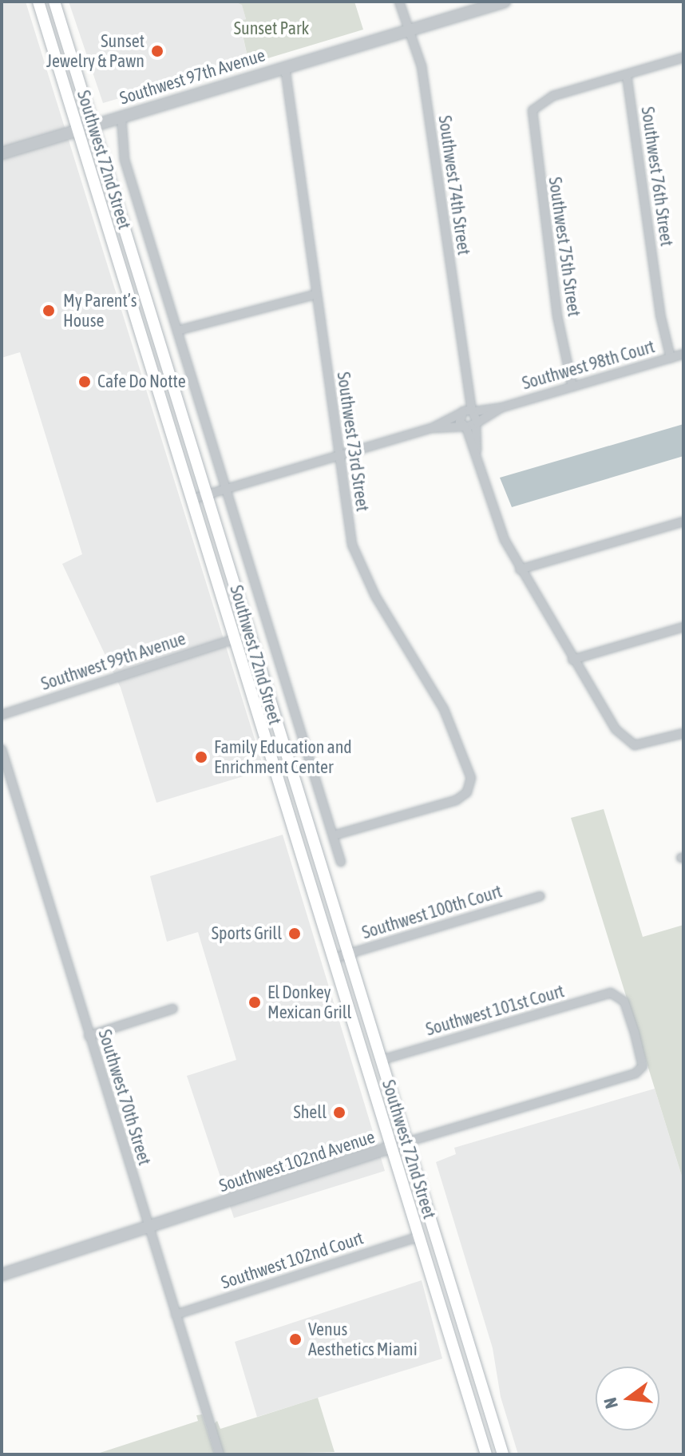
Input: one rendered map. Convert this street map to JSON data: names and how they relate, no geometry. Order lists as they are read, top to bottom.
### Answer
{
  "streets": {
    "main road": ["Southwest 72nd Street"],
    "street": [
      "Southwest 97th Avenue",
      "Southwest 76th Street",
      "Southwest 74th Street",
      "Southwest 75th Street",
      "Southwest 98th Court",
      "Southwest 73rd Street",
      "Southwest 99th Avenue",
      "Southwest 100th Court",
      "Southwest 101st Court",
      "Southwest 70th Street",
      "Southwest 102nd Avenue",
      "Southwest 102nd Court"
    ]
  },
  "crossings": [
    ["Southwest 97th Avenue", "Southwest 72nd Street"],
    ["Southwest 97th Avenue", "Southwest 74th Street"],
    ["Southwest 97th Avenue", "Southwest 73rd Street"],
    ["Southwest 72nd Street", "Southwest 98th Court"],
    ["Southwest 72nd Street", "Southwest 73rd Street"],
    ["Southwest 72nd Street", "Southwest 99th Avenue"],
    ["Southwest 72nd Street", "Southwest 100th Court"],
    ["Southwest 72nd Street", "Southwest 101st Court"],
    ["Southwest 72nd Street", "Southwest 102nd Avenue"],
    ["Southwest 72nd Street", "Southwest 102nd Court"],
    ["Southwest 76th Street", "Southwest 75th Street"],
    ["Southwest 76th Street", "Southwest 98th Court"],
    ["Southwest 74th Street", "Southwest 98th Court"],
    ["Southwest 75th Street", "Southwest 98th Court"],
    ["Southwest 98th Court", "Southwest 73rd Street"],
    ["Southwest 101st Court", "Southwest 102nd Avenue"],
    ["Southwest 70th Street", "Southwest 102nd Avenue"],
    ["Southwest 70th Street", "Southwest 102nd Court"]
  ],
  "parks": ["Sunset Park"],
  "places": [
    "Sunset Jewelry & Pawn",
    "My Parent’s House",
    "Cafe Do Notte",
    "Family Education and Enrichment Center",
    "Sports Grill",
    "El Donkey Mexican Grill",
    "Shell",
    "Venus Aesthetics Miami"
  ],
  "north": "left"
}
